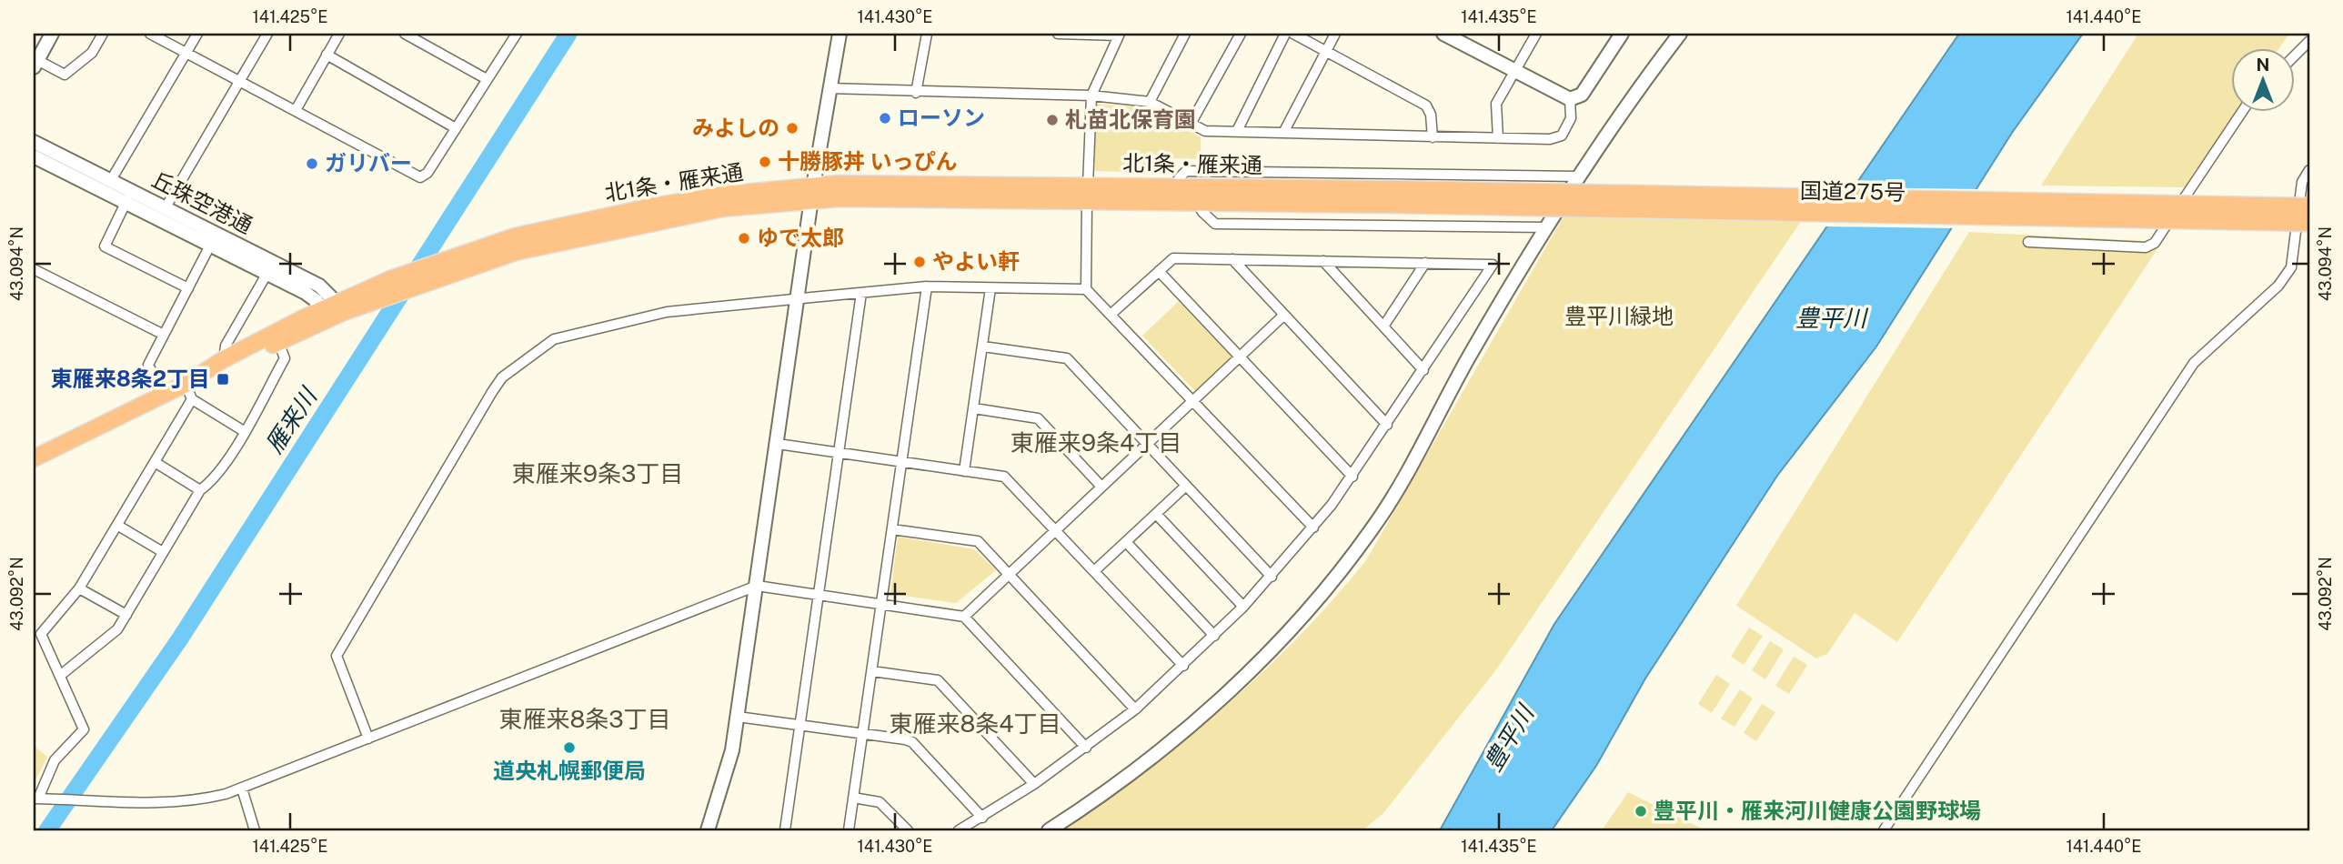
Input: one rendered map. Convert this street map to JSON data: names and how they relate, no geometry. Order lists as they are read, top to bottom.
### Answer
{
  "streets": {
    "highway": ["北1条・雁来通", "国道275号"],
    "street": ["丘珠空港通"]
  },
  "crossings": [
    ["北1条・雁来通", "国道275号"],
    ["北1条・雁来通", "丘珠空港通"]
  ],
  "districts": [
    "東雁来9条4丁目",
    "東雁来9条3丁目",
    "東雁来8条3丁目",
    "東雁来8条4丁目"
  ],
  "water": ["豊平川", "雁来川"],
  "parks": ["豊平川緑地"],
  "places": {
    "other": [
      "ローソン",
      "札苗北保育園",
      "みよしの",
      "十勝豚丼 いっぴん",
      "ガリバー",
      "ゆで太郎",
      "やよい軒",
      "道央札幌郵便局",
      "豊平川・雁来河川健康公園野球場"
    ],
    "transit": ["東雁来8条2丁目"]
  },
  "north": "top",
  "coordinates": [
    "141.425°E",
    "141.430°E",
    "141.435°E",
    "141.440°E",
    "43.094°N",
    "43.092°N"
  ]
}
